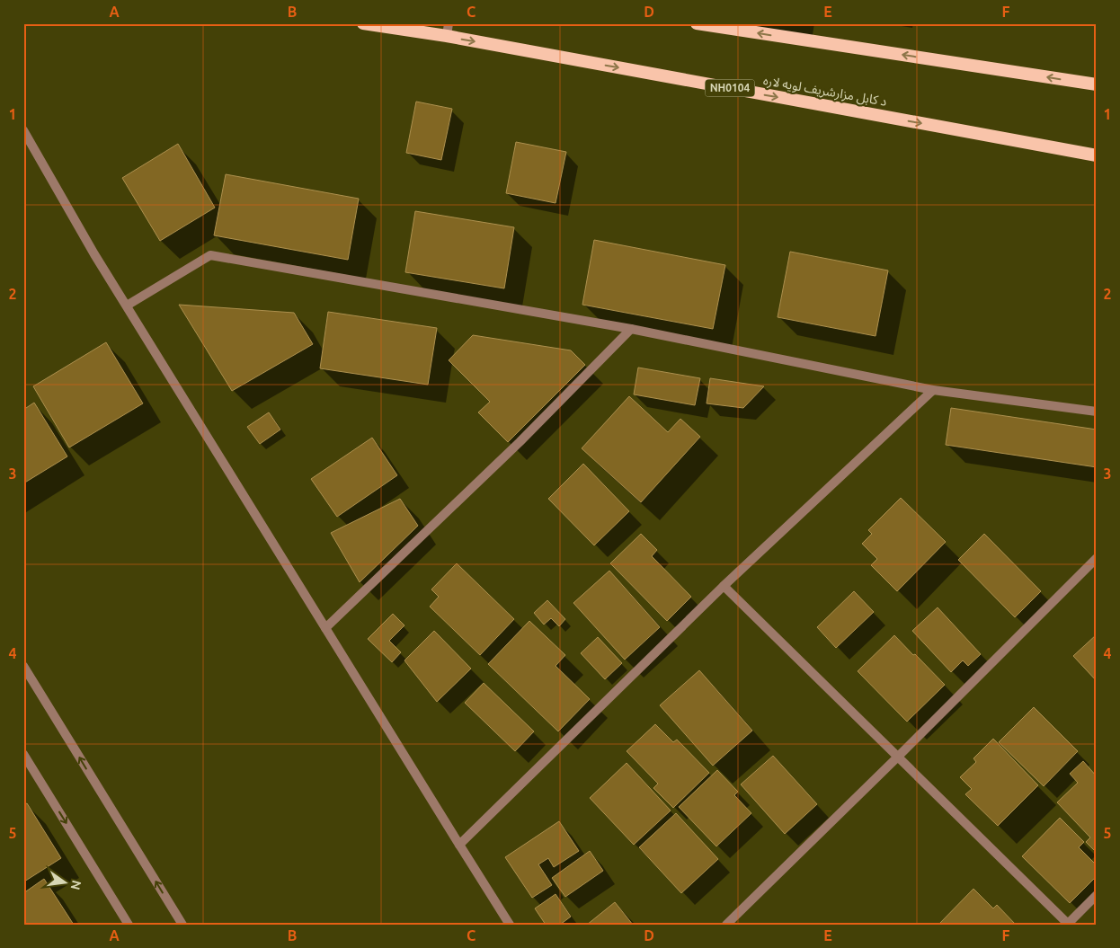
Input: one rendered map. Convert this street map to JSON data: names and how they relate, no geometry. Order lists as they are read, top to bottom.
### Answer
{
  "streets": {
    "highway": ["NH0104", "د کابل مزارشریف لویه لاره"]
  },
  "north": "right",
  "grid": {
    "columns": [
      "A",
      "B",
      "C",
      "D",
      "E",
      "F"
    ],
    "rows": [
      "1",
      "2",
      "3",
      "4",
      "5"
    ]
  }
}
